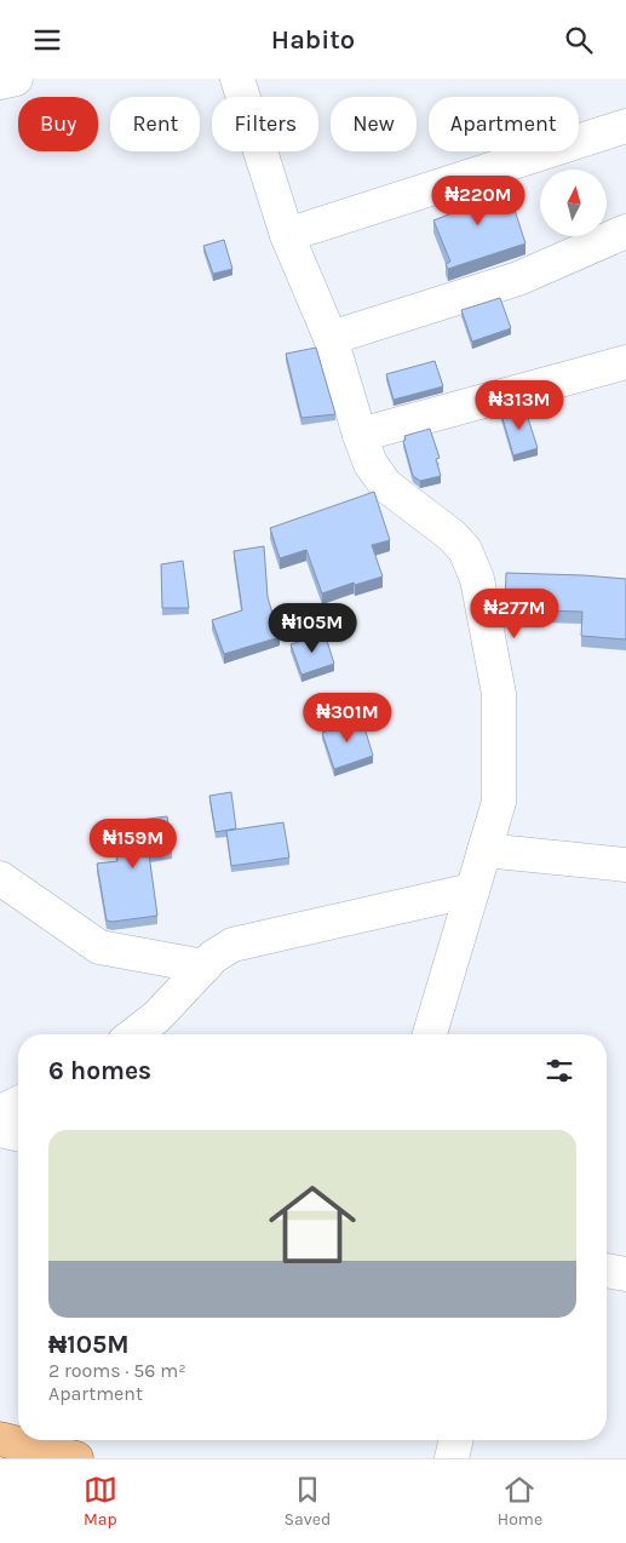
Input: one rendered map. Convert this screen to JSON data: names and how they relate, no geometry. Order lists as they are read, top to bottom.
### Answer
{
  "north": "top",
  "page": {
    "header": "Habito",
    "chip": [
      "Buy",
      "Rent",
      "Filters",
      "New",
      "Apartment"
    ],
    "price": [
      "₦220M",
      "₦313M",
      "₦277M",
      "₦105M",
      "₦301M",
      "₦159M"
    ],
    "heading": "6 homes",
    "list": [
      {
        "name": "₦105M",
        "note": "2 rooms · 56 m² · Apartment"
      }
    ],
    "tabs": ["Map", "Saved", "Home"]
  }
}
